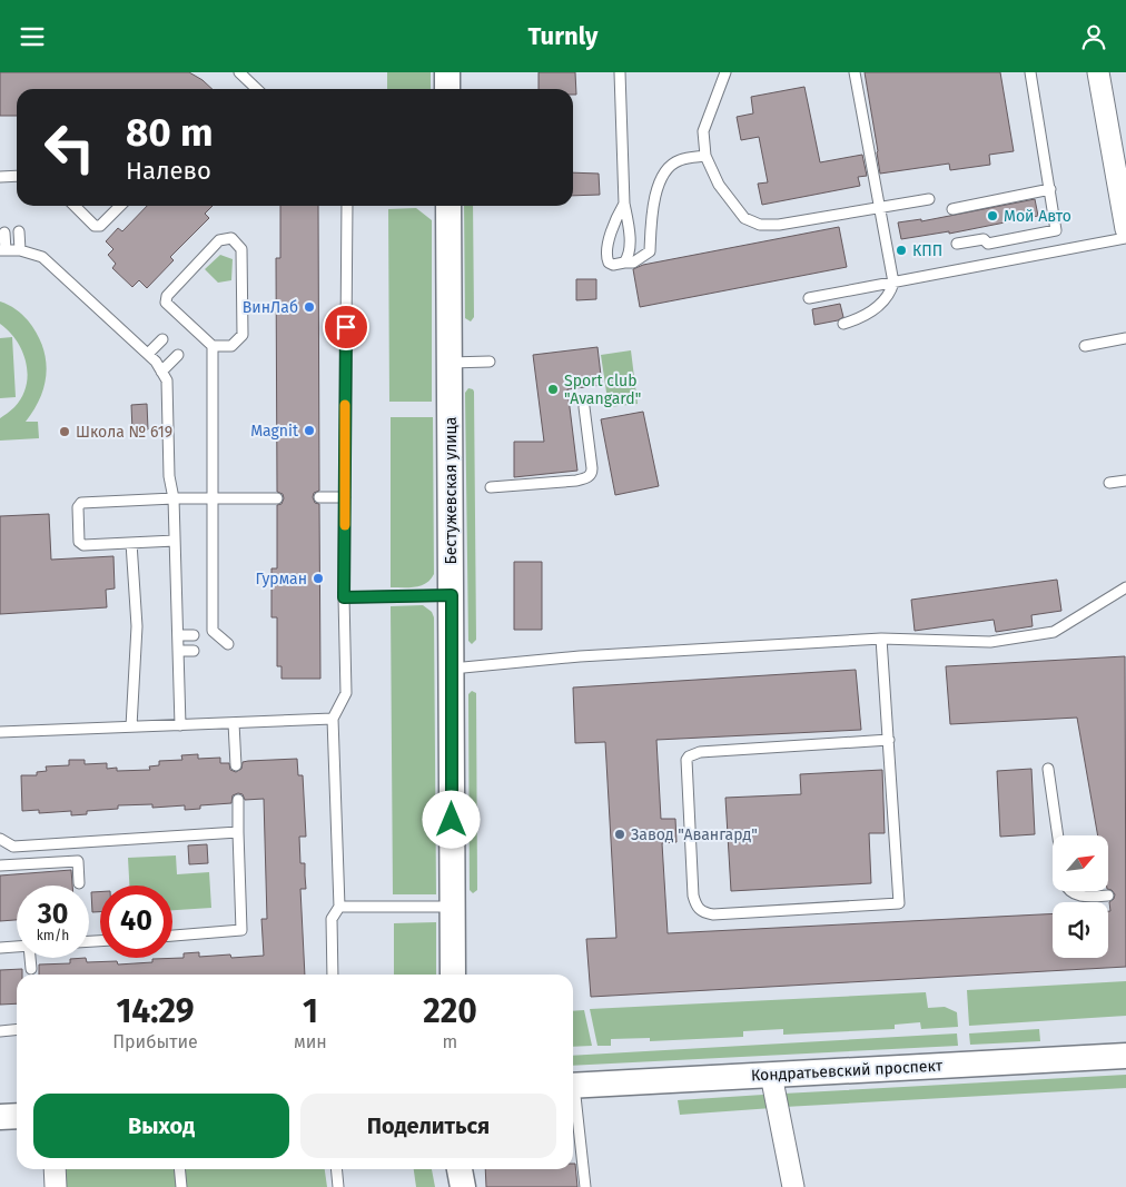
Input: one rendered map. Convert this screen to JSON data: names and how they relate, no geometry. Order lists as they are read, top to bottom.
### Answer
{
  "streets": {
    "street": ["Бестужевская улица", "Кондратьевский проспект"]
  },
  "places": [
    "Мой Авто",
    "КПП",
    "ВинЛаб",
    "Sport club \"Avangard\"",
    "Magnit",
    "Школа № 619",
    "Гурман",
    "Завод \"Авангард\""
  ],
  "north": "top right",
  "page": {
    "header": "Turnly",
    "turn": ["80 m", "Налево"],
    "speed": "30 km/h",
    "limit": "40",
    "eta": [
      "14:29",
      "Прибытие",
      "1",
      "мин",
      "220",
      "m"
    ],
    "buttons": ["Выход", "Поделиться"]
  }
}
